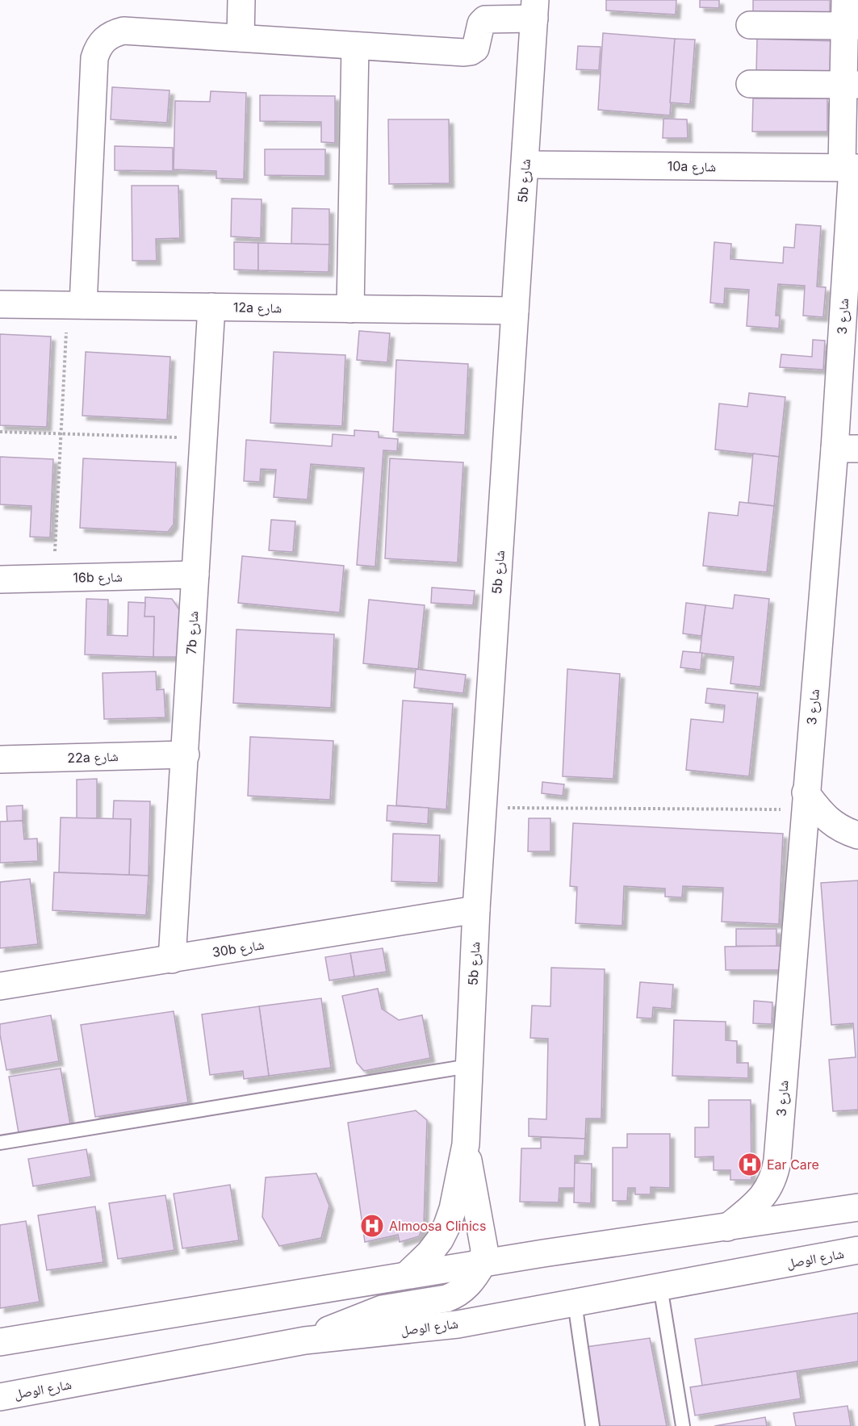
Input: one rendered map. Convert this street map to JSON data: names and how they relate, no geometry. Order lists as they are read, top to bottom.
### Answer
{
  "streets": {
    "street": [
      "10a شارع",
      "5b شارع",
      "12a شارع",
      "شارع 3",
      "16b شارع",
      "7b شارع",
      "22a شارع",
      "30b شارع",
      "شارع الوصل"
    ]
  },
  "crossings": [
    ["10a شارع", "5b شارع"],
    ["10a شارع", "شارع 3"],
    ["5b شارع", "12a شارع"],
    ["5b شارع", "30b شارع"],
    ["12a شارع", "7b شارع"],
    ["16b شارع", "7b شارع"],
    ["7b شارع", "22a شارع"],
    ["7b شارع", "30b شارع"]
  ],
  "places": {
    "hospital": ["Ear Care", "Almoosa Clinics"]
  }
}
